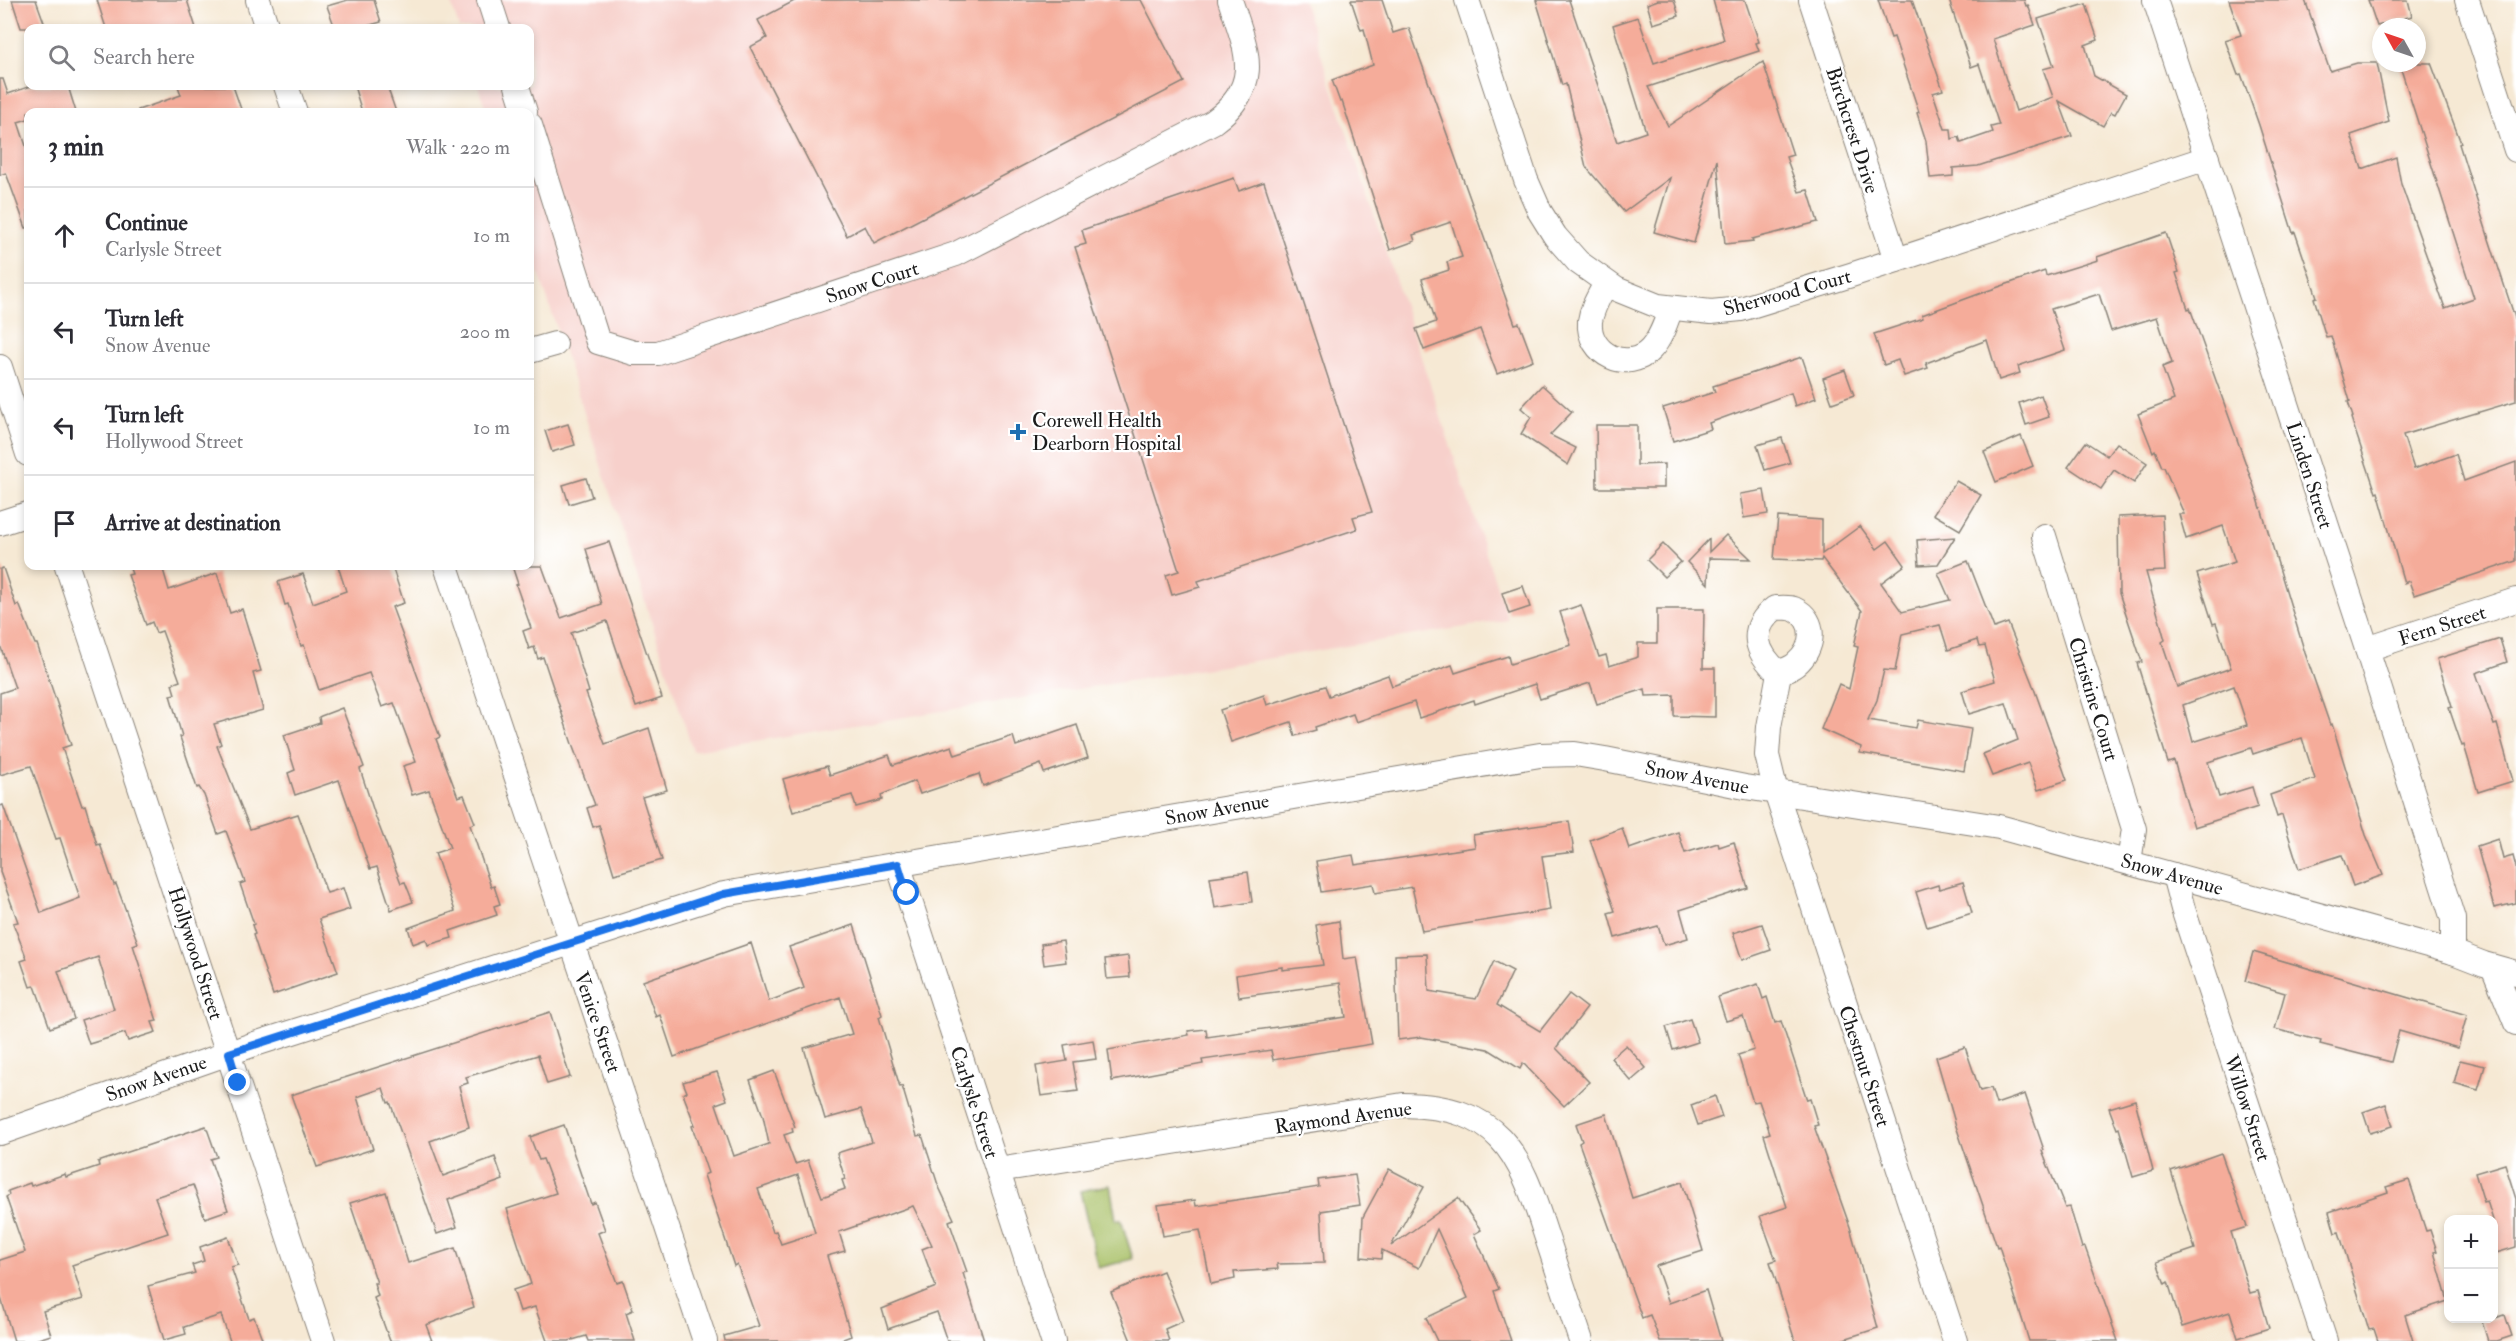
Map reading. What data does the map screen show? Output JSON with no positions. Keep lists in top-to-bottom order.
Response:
{
  "streets": {
    "street": [
      "Birchcrest Drive",
      "Snow Court",
      "Sherwood Court",
      "Linden Street",
      "Fern Street",
      "Christine Court",
      "Snow Avenue",
      "Hollywood Street",
      "Venice Street",
      "Chestnut Street",
      "Carlysle Street",
      "Willow Street",
      "Raymond Avenue"
    ]
  },
  "crossings": [
    ["Birchcrest Drive", "Sherwood Court"],
    ["Sherwood Court", "Linden Street"],
    ["Linden Street", "Fern Street"],
    ["Linden Street", "Snow Avenue"],
    ["Christine Court", "Snow Avenue"],
    ["Snow Avenue", "Hollywood Street"],
    ["Snow Avenue", "Venice Street"],
    ["Snow Avenue", "Chestnut Street"],
    ["Snow Avenue", "Carlysle Street"],
    ["Snow Avenue", "Willow Street"],
    ["Carlysle Street", "Raymond Avenue"]
  ],
  "places": {
    "health": ["Corewell Health Dearborn Hospital"]
  },
  "north": "top left",
  "page": {
    "search": "Search here",
    "heading": ["3 min", "Walk · 220 m"],
    "list": [
      ["Continue", "Carlysle Street", "10 m"],
      ["Turn left", "Snow Avenue", "200 m"],
      ["Turn left", "Hollywood Street", "10 m"],
      "Arrive at destination"
    ],
    "map_buttons": ["+", "−"]
  }
}
